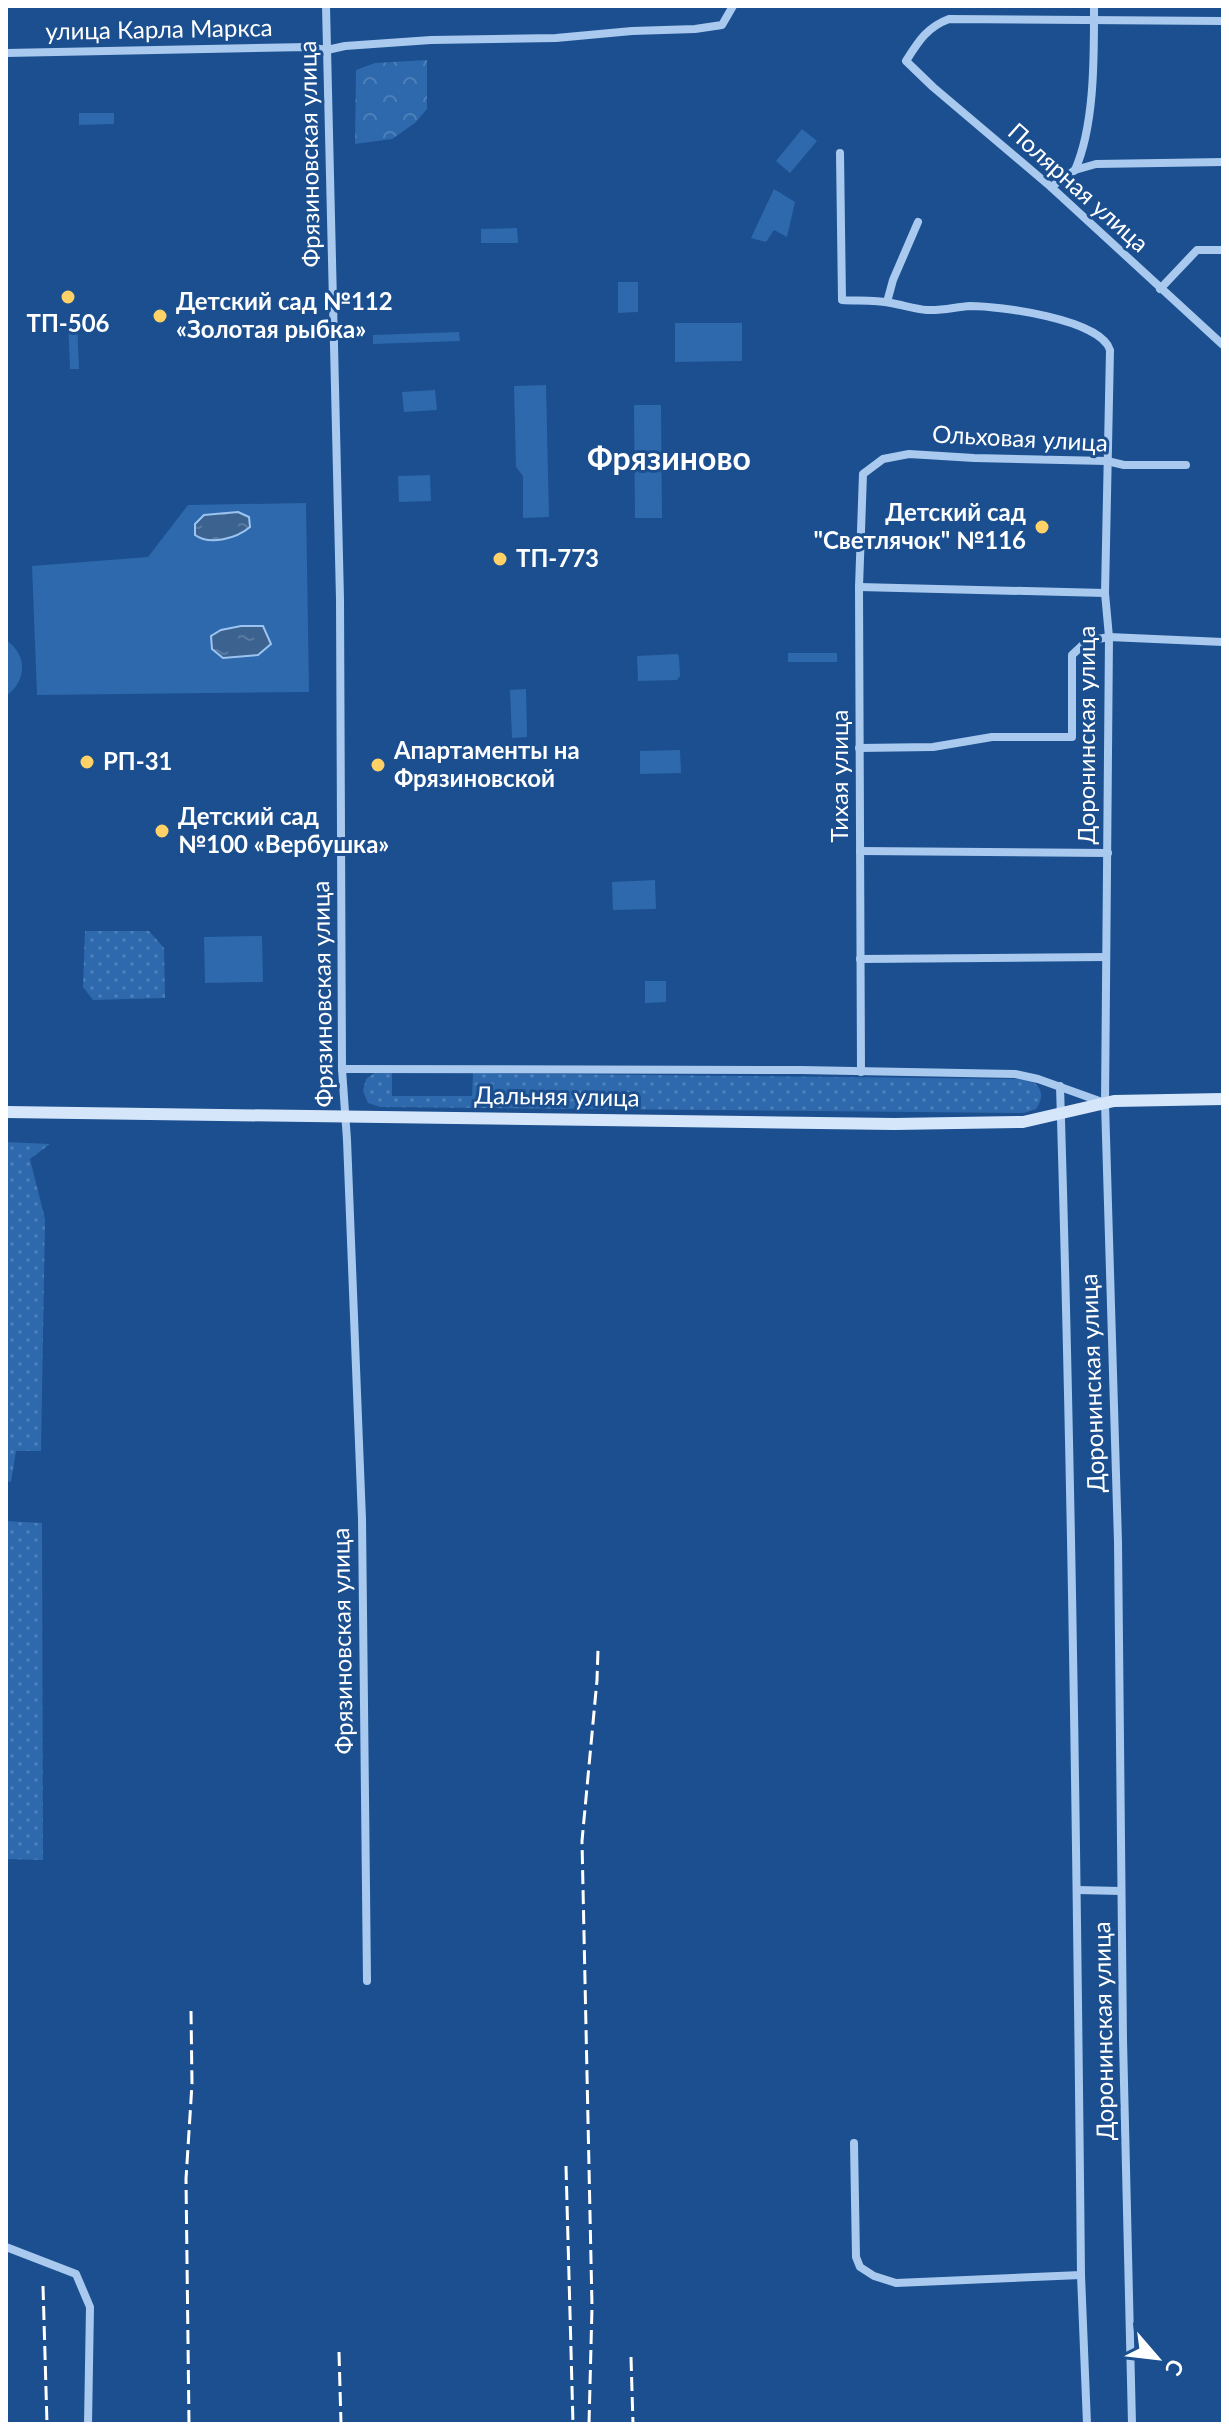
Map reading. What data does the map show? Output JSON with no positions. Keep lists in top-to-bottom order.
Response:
{
  "streets": {
    "street": [
      "улица Карла Маркса",
      "Фрязиновская улица",
      "Полярная улица",
      "Ольховая улица",
      "Доронинская улица",
      "Тихая улица",
      "Дальняя улица"
    ]
  },
  "crossings": [
    ["улица Карла Маркса", "Фрязиновская улица"],
    ["Фрязиновская улица", "Дальняя улица"],
    ["Ольховая улица", "Доронинская улица"],
    ["Ольховая улица", "Тихая улица"],
    ["Доронинская улица", "Дальняя улица"],
    ["Тихая улица", "Дальняя улица"]
  ],
  "districts": ["Фрязиново"],
  "places": [
    "ТП-506",
    "Детский сад №112 «Золотая рыбка»",
    "Детский сад \"Светлячок\" №116",
    "ТП-773",
    "РП-31",
    "Апартаменты на Фрязиновской",
    "Детский сад №100 «Вербушка»"
  ],
  "north": "bottom right"
}
